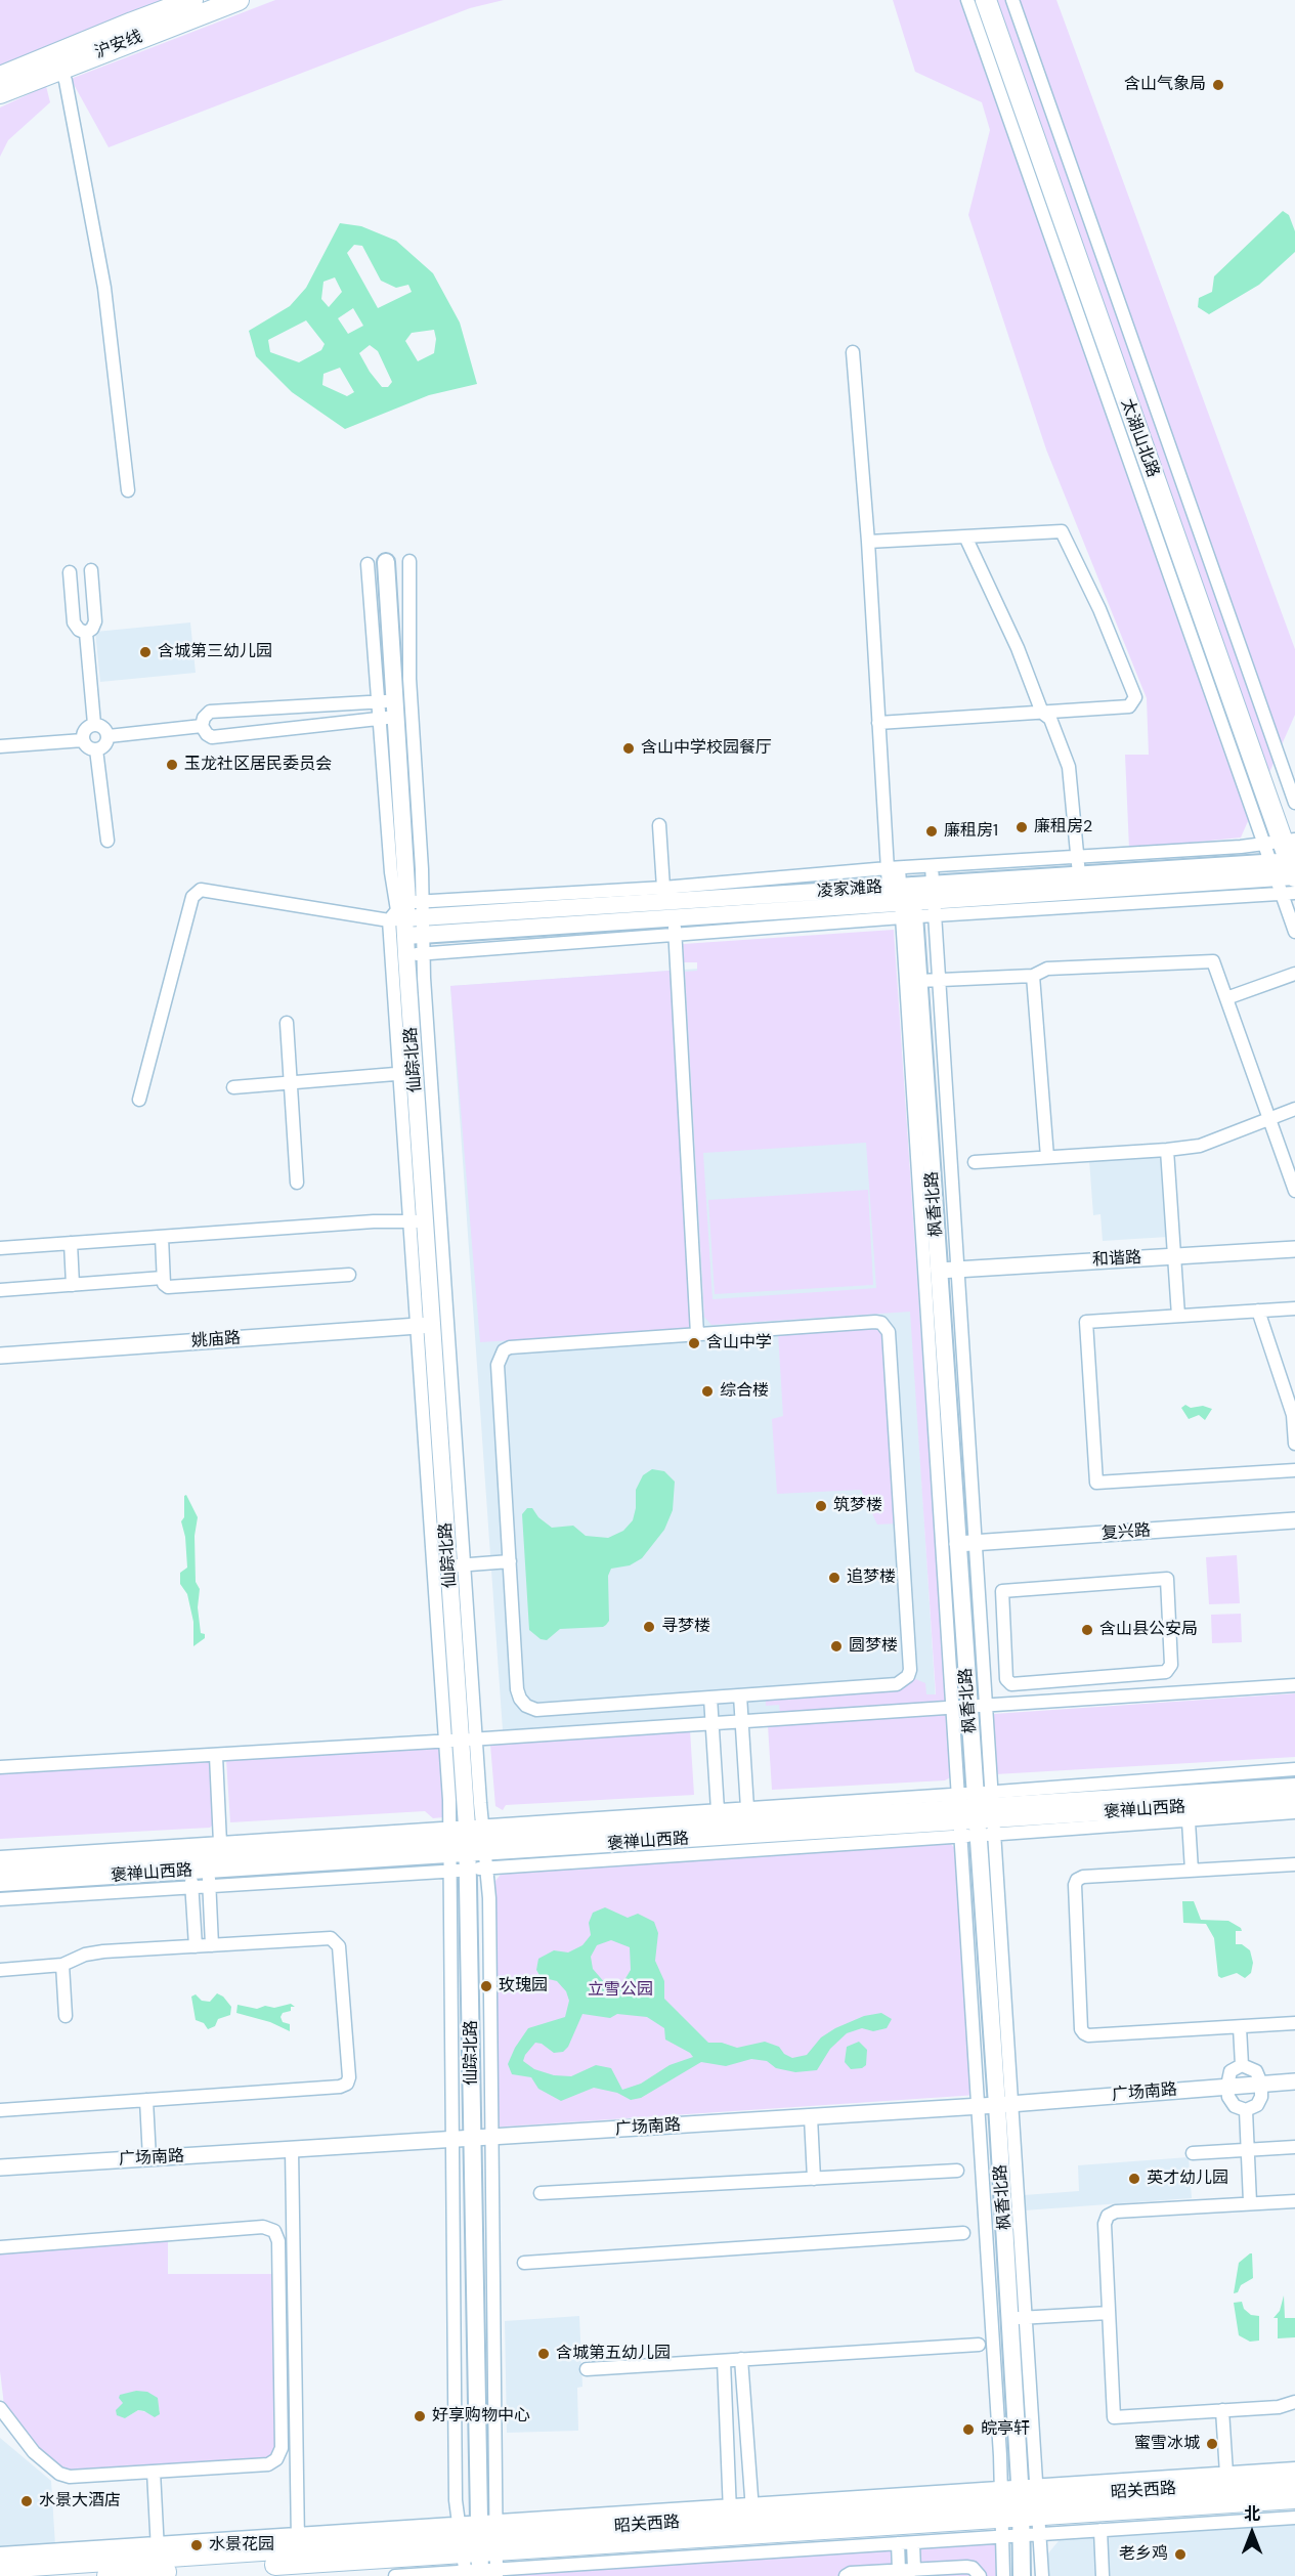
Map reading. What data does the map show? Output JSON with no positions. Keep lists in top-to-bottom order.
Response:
{
  "streets": {
    "main road": [
      "沪安线",
      "太湖山北路",
      "凌家滩路",
      "仙踪北路",
      "枫香北路",
      "褒禅山西路",
      "昭关西路"
    ],
    "street": [
      "和谐路",
      "姚庙路",
      "复兴路",
      "广场南路"
    ]
  },
  "crossings": [
    ["太湖山北路", "凌家滩路"],
    ["凌家滩路", "仙踪北路"],
    ["凌家滩路", "枫香北路"],
    ["仙踪北路", "姚庙路"],
    ["仙踪北路", "褒禅山西路"],
    ["仙踪北路", "广场南路"],
    ["仙踪北路", "昭关西路"],
    ["枫香北路", "和谐路"],
    ["枫香北路", "复兴路"],
    ["枫香北路", "褒禅山西路"],
    ["枫香北路", "广场南路"],
    ["枫香北路", "昭关西路"]
  ],
  "parks": ["立雪公园"],
  "places": [
    "含山气象局",
    "含城第三幼儿园",
    "含山中学校园餐厅",
    "玉龙社区居民委员会",
    "廉租房2",
    "廉租房1",
    "含山中学",
    "综合楼",
    "筑梦楼",
    "追梦楼",
    "寻梦楼",
    "含山县公安局",
    "圆梦楼",
    "玫瑰园",
    "英才幼儿园",
    "含城第五幼儿园",
    "好享购物中心",
    "皖亭轩",
    "蜜雪冰城",
    "水景大酒店",
    "水景花园",
    "老乡鸡"
  ],
  "north": "top"
}
